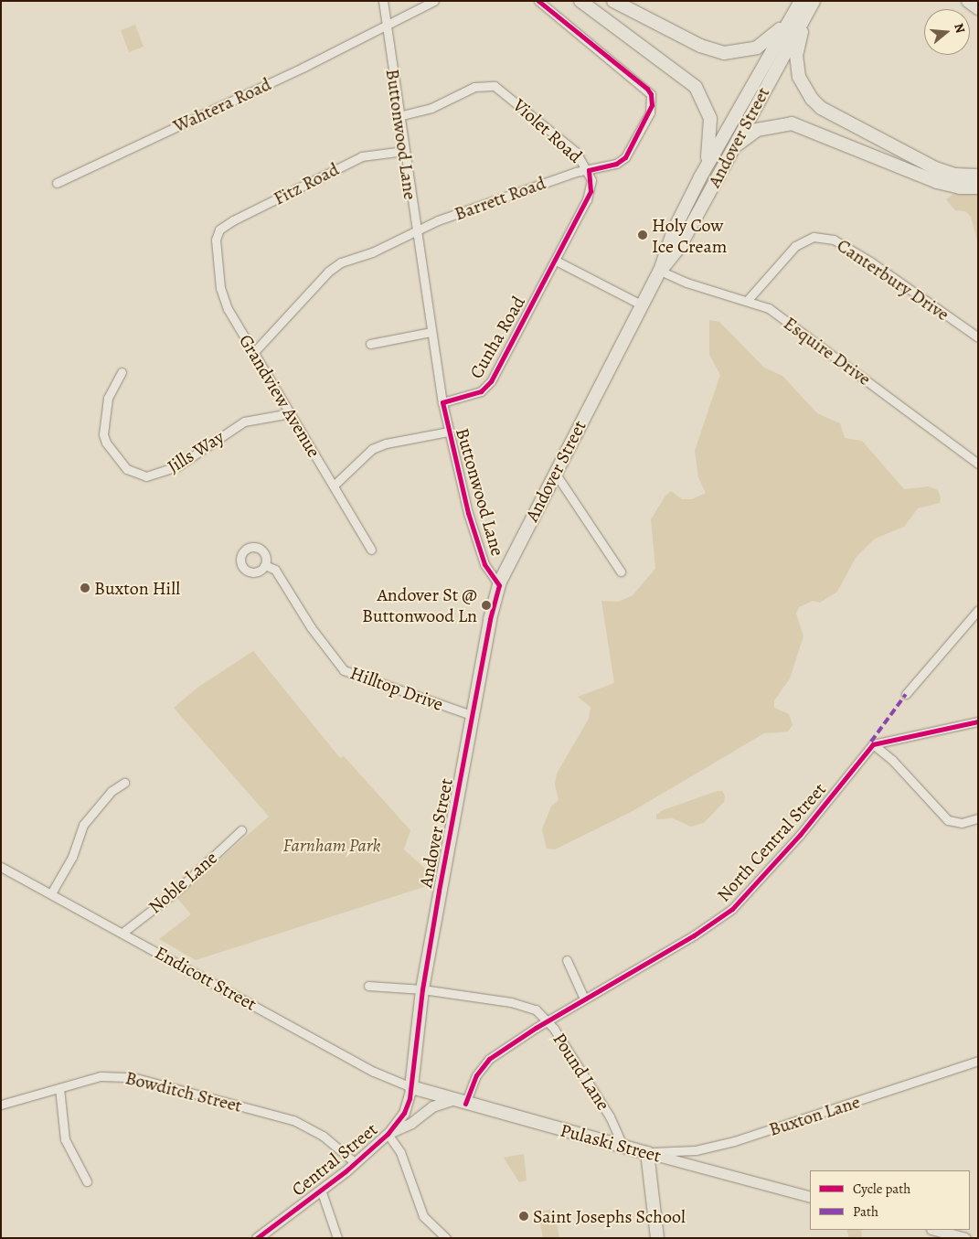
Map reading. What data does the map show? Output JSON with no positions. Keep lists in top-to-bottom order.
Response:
{
  "streets": {
    "highway": ["Andover Street", "Pulaski Street"],
    "main road": ["Central Street"],
    "street": [
      "Wahtera Road",
      "Violet Road",
      "Buttonwood Lane",
      "Fitz Road",
      "Barrett Road",
      "Canterbury Drive",
      "Cunha Road",
      "Esquire Drive",
      "Grandview Avenue",
      "Jills Way",
      "Hilltop Drive",
      "North Central Street",
      "Noble Lane",
      "Endicott Street",
      "Pound Lane",
      "Bowditch Street",
      "Buxton Lane"
    ]
  },
  "crossings": [
    ["Wahtera Road", "Buttonwood Lane"],
    ["Violet Road", "Buttonwood Lane"],
    ["Violet Road", "Barrett Road"],
    ["Violet Road", "Cunha Road"],
    ["Buttonwood Lane", "Andover Street"],
    ["Buttonwood Lane", "Fitz Road"],
    ["Buttonwood Lane", "Barrett Road"],
    ["Buttonwood Lane", "Cunha Road"],
    ["Andover Street", "Esquire Drive"],
    ["Andover Street", "Hilltop Drive"],
    ["Andover Street", "Endicott Street"],
    ["Andover Street", "Pound Lane"],
    ["Andover Street", "Pulaski Street"],
    ["Andover Street", "Central Street"],
    ["Fitz Road", "Grandview Avenue"],
    ["Barrett Road", "Grandview Avenue"],
    ["Canterbury Drive", "Esquire Drive"],
    ["Grandview Avenue", "Jills Way"],
    ["North Central Street", "Pound Lane"],
    ["North Central Street", "Pulaski Street"],
    ["Noble Lane", "Endicott Street"],
    ["Endicott Street", "Pulaski Street"],
    ["Endicott Street", "Central Street"],
    ["Pound Lane", "Pulaski Street"],
    ["Bowditch Street", "Central Street"],
    ["Buxton Lane", "Pulaski Street"],
    ["Pulaski Street", "Central Street"]
  ],
  "parks": ["Farnham Park"],
  "places": [
    "Holy Cow Ice Cream",
    "Buxton Hill",
    "Andover St @ Buttonwood Ln",
    "Saint Josephs School"
  ],
  "legend": ["Cycle path", "Path"],
  "north": "right"
}
